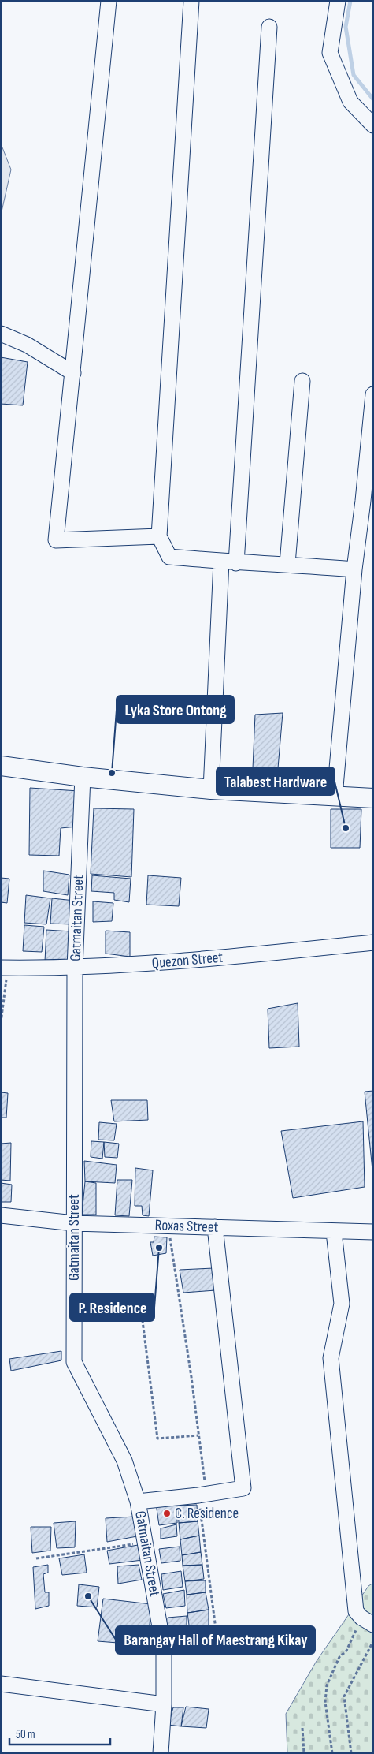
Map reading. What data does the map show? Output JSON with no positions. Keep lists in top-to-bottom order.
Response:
{
  "streets": {
    "street": ["Gatmaitan Street", "Quezon Street", "Roxas Street"]
  },
  "crossings": [
    ["Gatmaitan Street", "Quezon Street"],
    ["Gatmaitan Street", "Roxas Street"]
  ],
  "places": [
    "Lyka Store Ontong",
    "Talabest Hardware",
    "P. Residence",
    "C. Residence",
    "Barangay Hall of Maestrang Kikay"
  ],
  "scale_bar": "50 m"
}
